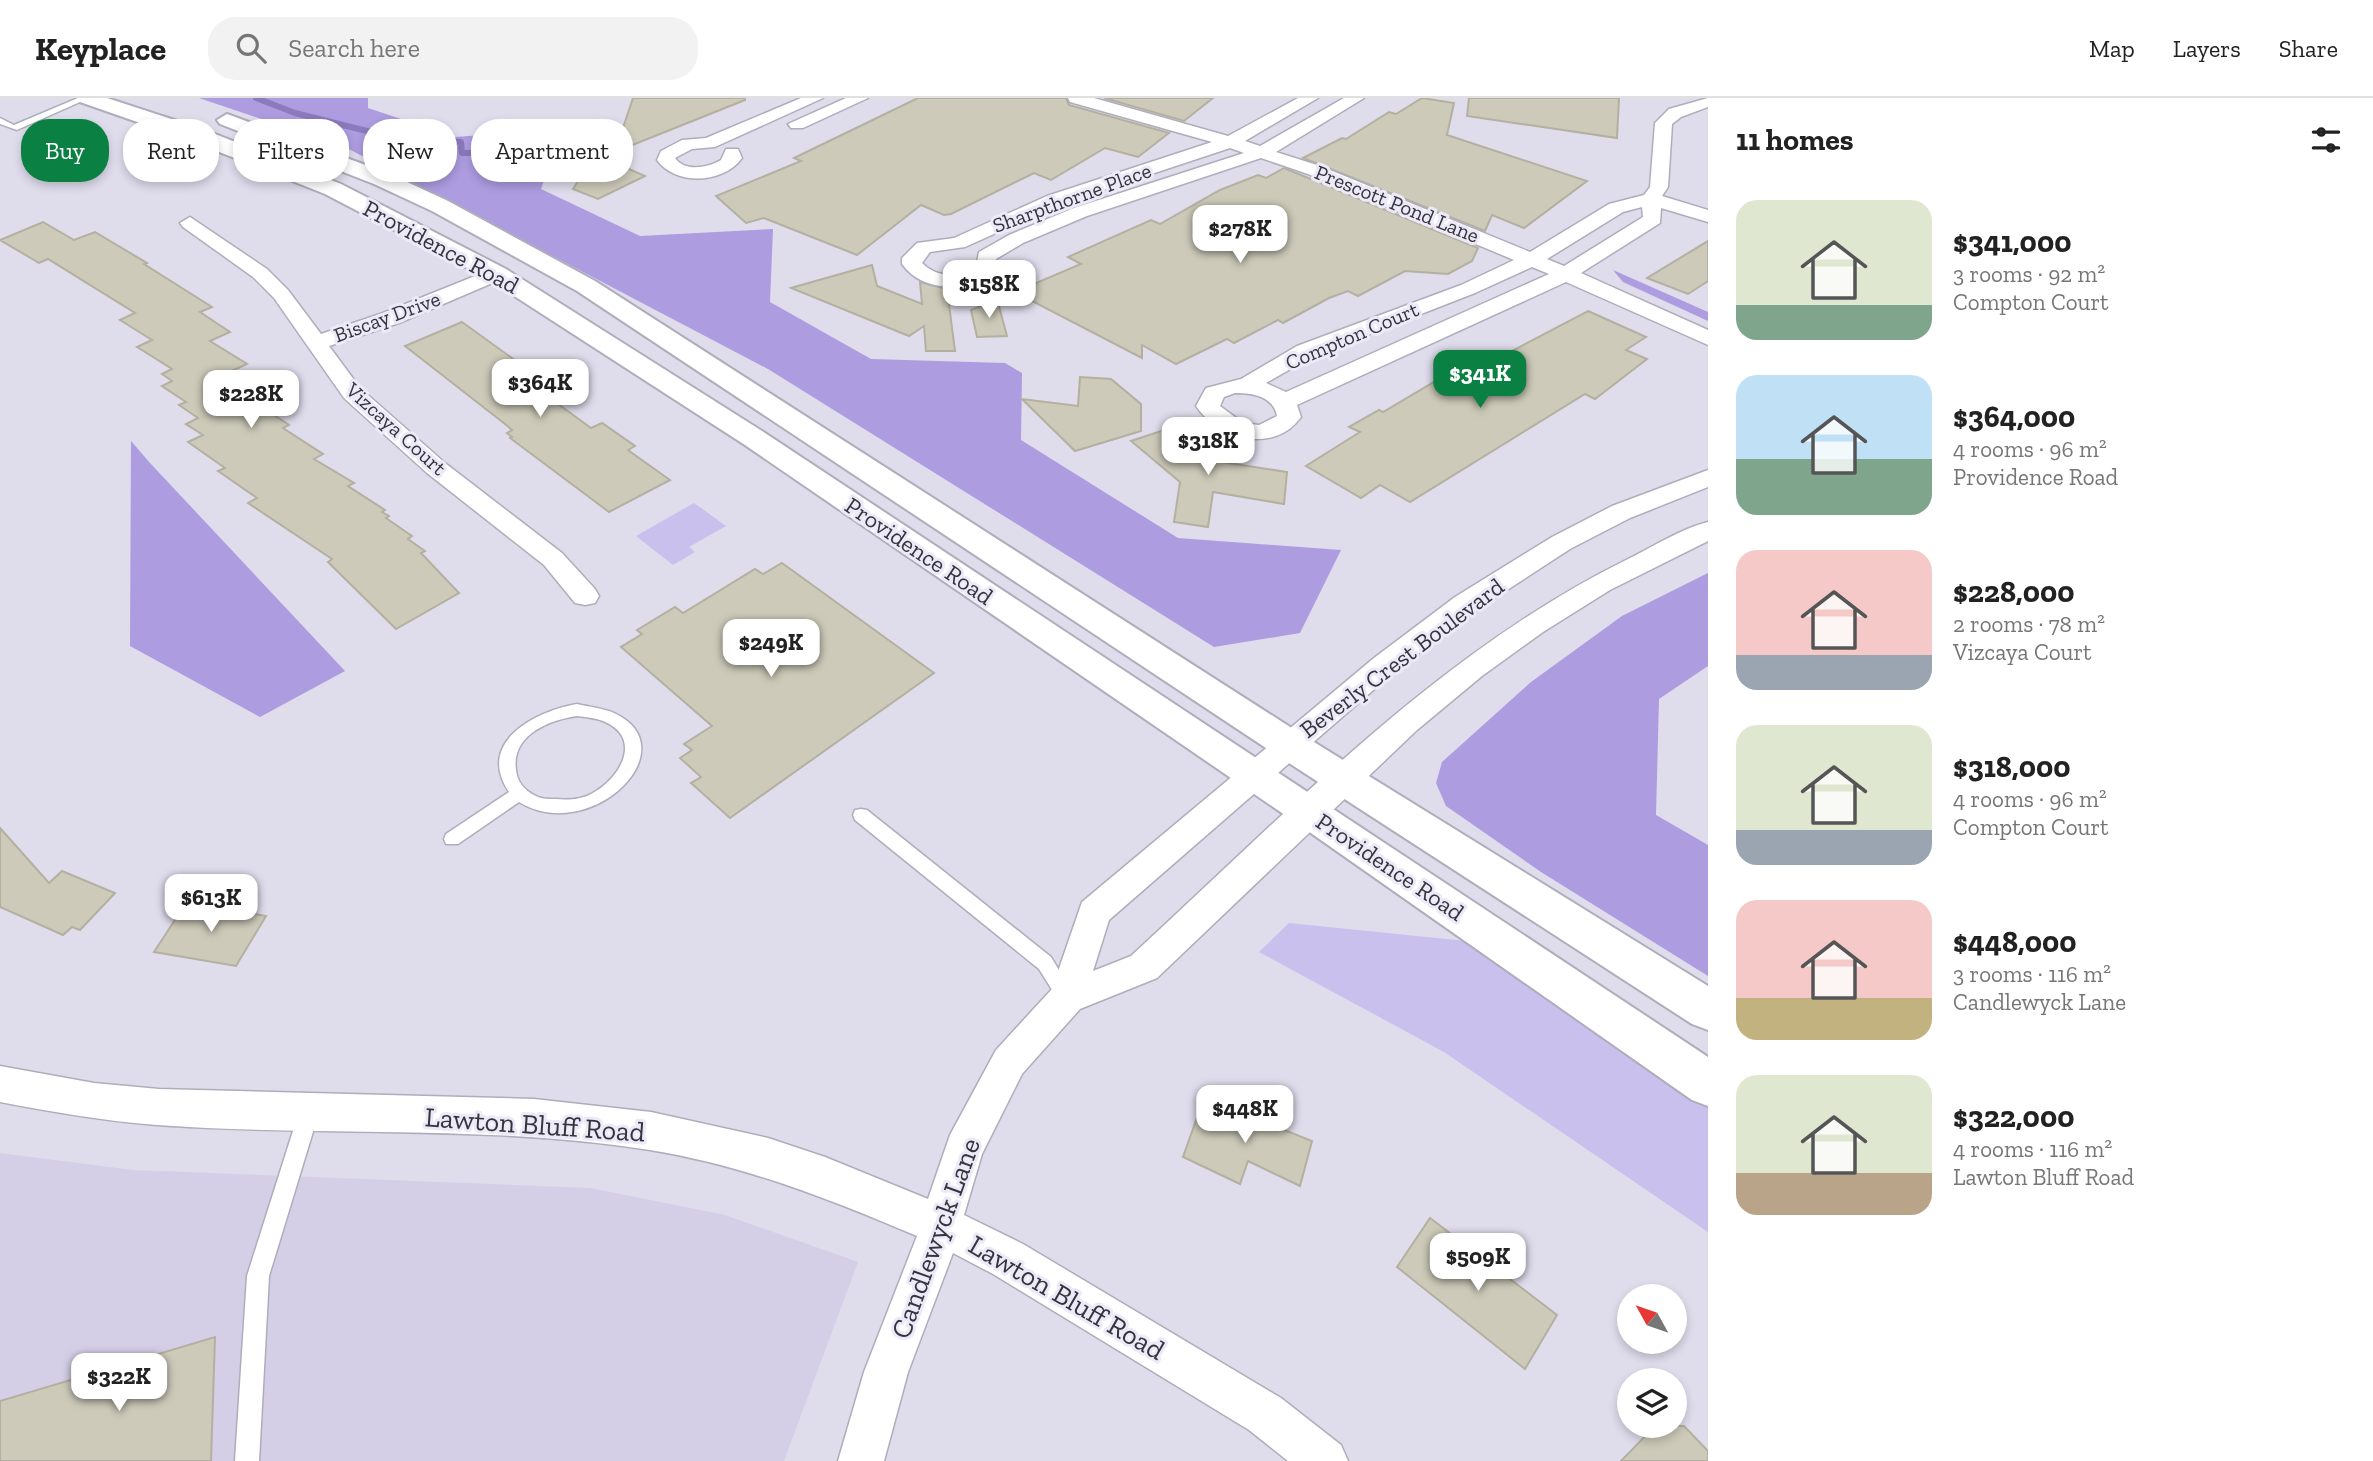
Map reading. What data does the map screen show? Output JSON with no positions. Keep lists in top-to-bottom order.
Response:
{
  "streets": {
    "main road": ["Providence Road"],
    "street": [
      "Sharpthorne Place",
      "Prescott Pond Lane",
      "Biscay Drive",
      "Compton Court",
      "Vizcaya Court",
      "Beverly Crest Boulevard",
      "Lawton Bluff Road",
      "Candlewyck Lane"
    ]
  },
  "crossings": [
    ["Sharpthorne Place", "Prescott Pond Lane"],
    ["Prescott Pond Lane", "Compton Court"],
    ["Providence Road", "Biscay Drive"],
    ["Providence Road", "Beverly Crest Boulevard"],
    ["Providence Road", "Candlewyck Lane"],
    ["Biscay Drive", "Vizcaya Court"],
    ["Beverly Crest Boulevard", "Candlewyck Lane"],
    ["Lawton Bluff Road", "Candlewyck Lane"]
  ],
  "north": "top left",
  "page": {
    "header": "Keyplace",
    "search": "Search here",
    "nav": ["Map", "Layers", "Share"],
    "heading": "11 homes",
    "chip": [
      "Buy",
      "Rent",
      "Filters",
      "New",
      "Apartment"
    ],
    "list": [
      {
        "name": "$341,000",
        "note": "3 rooms · 92 m² · Compton Court"
      },
      {
        "name": "$364,000",
        "note": "4 rooms · 96 m² · Providence Road"
      },
      {
        "name": "$228,000",
        "note": "2 rooms · 78 m² · Vizcaya Court"
      },
      {
        "name": "$318,000",
        "note": "4 rooms · 96 m² · Compton Court"
      },
      {
        "name": "$448,000",
        "note": "3 rooms · 116 m² · Candlewyck Lane"
      },
      {
        "name": "$322,000",
        "note": "4 rooms · 116 m² · Lawton Bluff Road"
      }
    ],
    "price": [
      "$278K",
      "$158K",
      "$341K",
      "$364K",
      "$228K",
      "$318K",
      "$249K",
      "$613K",
      "$448K",
      "$509K",
      "$322K"
    ]
  }
}
